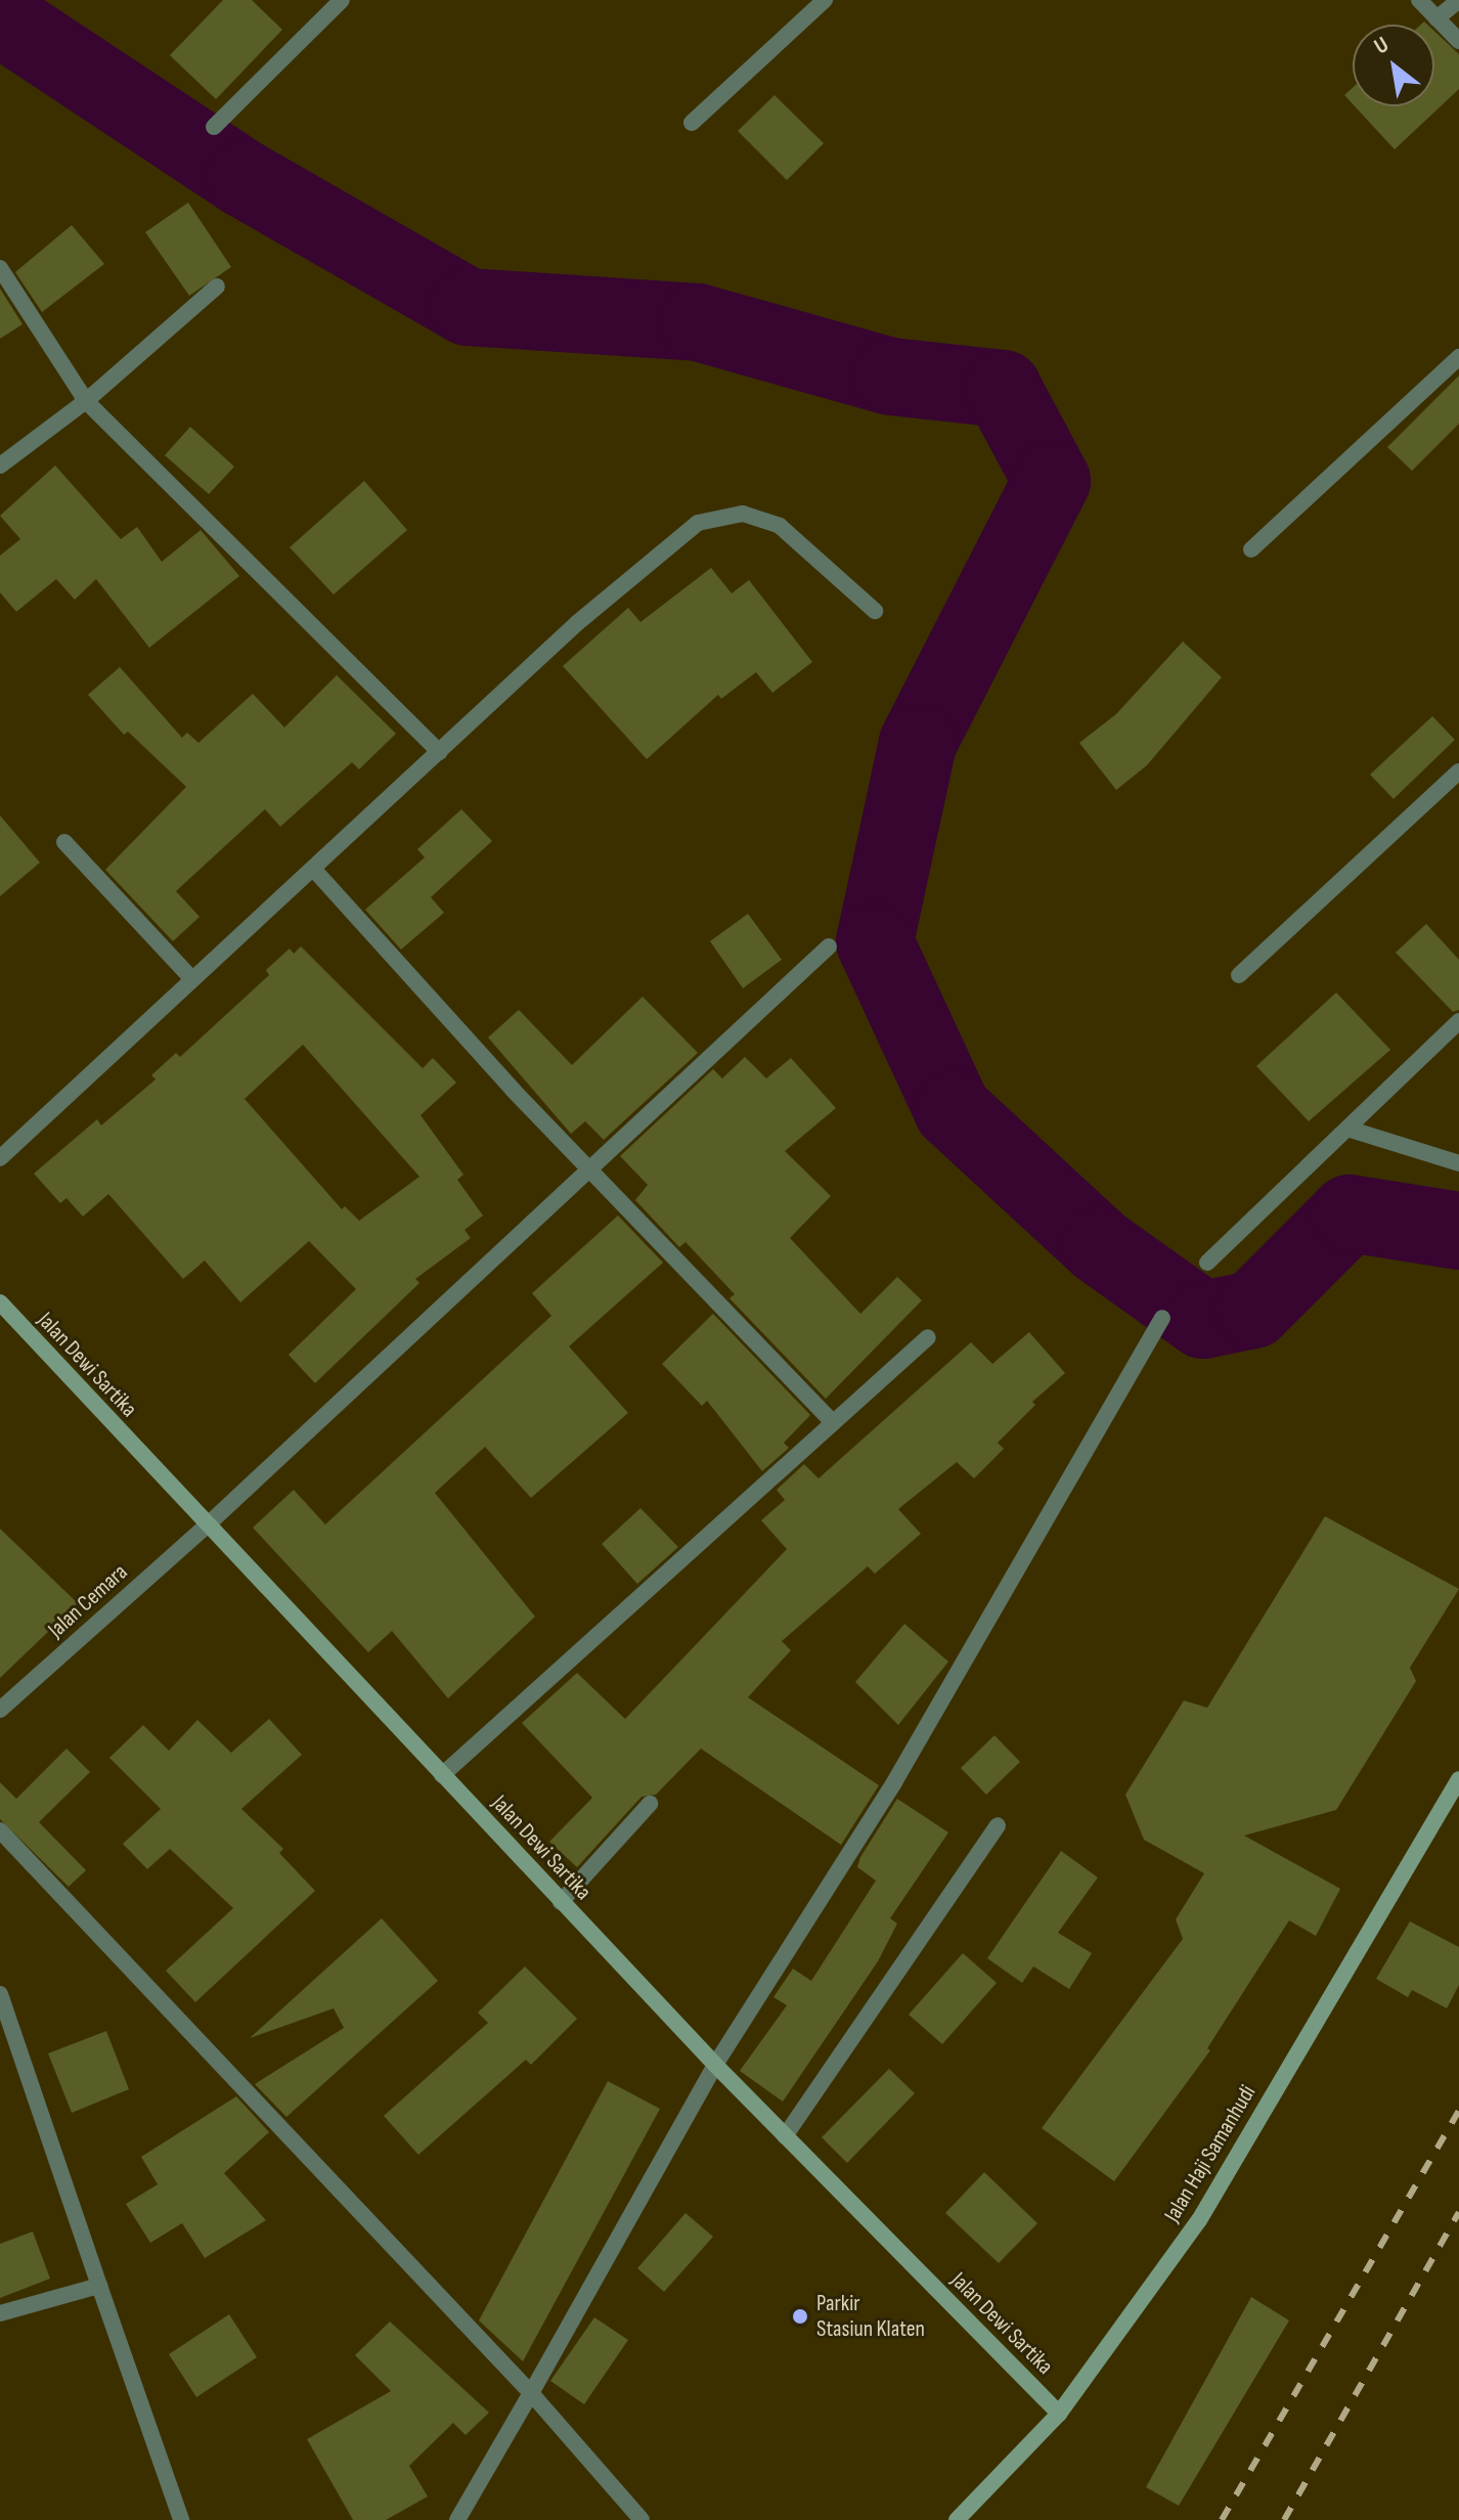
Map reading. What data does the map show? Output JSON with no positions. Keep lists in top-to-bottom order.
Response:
{
  "streets": {
    "main road": ["Jalan Dewi Sartika", "Jalan Haji Samanhudi"],
    "street": ["Jalan Cemara"]
  },
  "crossings": [
    ["Jalan Dewi Sartika", "Jalan Cemara"],
    ["Jalan Dewi Sartika", "Jalan Haji Samanhudi"]
  ],
  "places": ["Parkir Stasiun Klaten"],
  "north": "top left"
}
